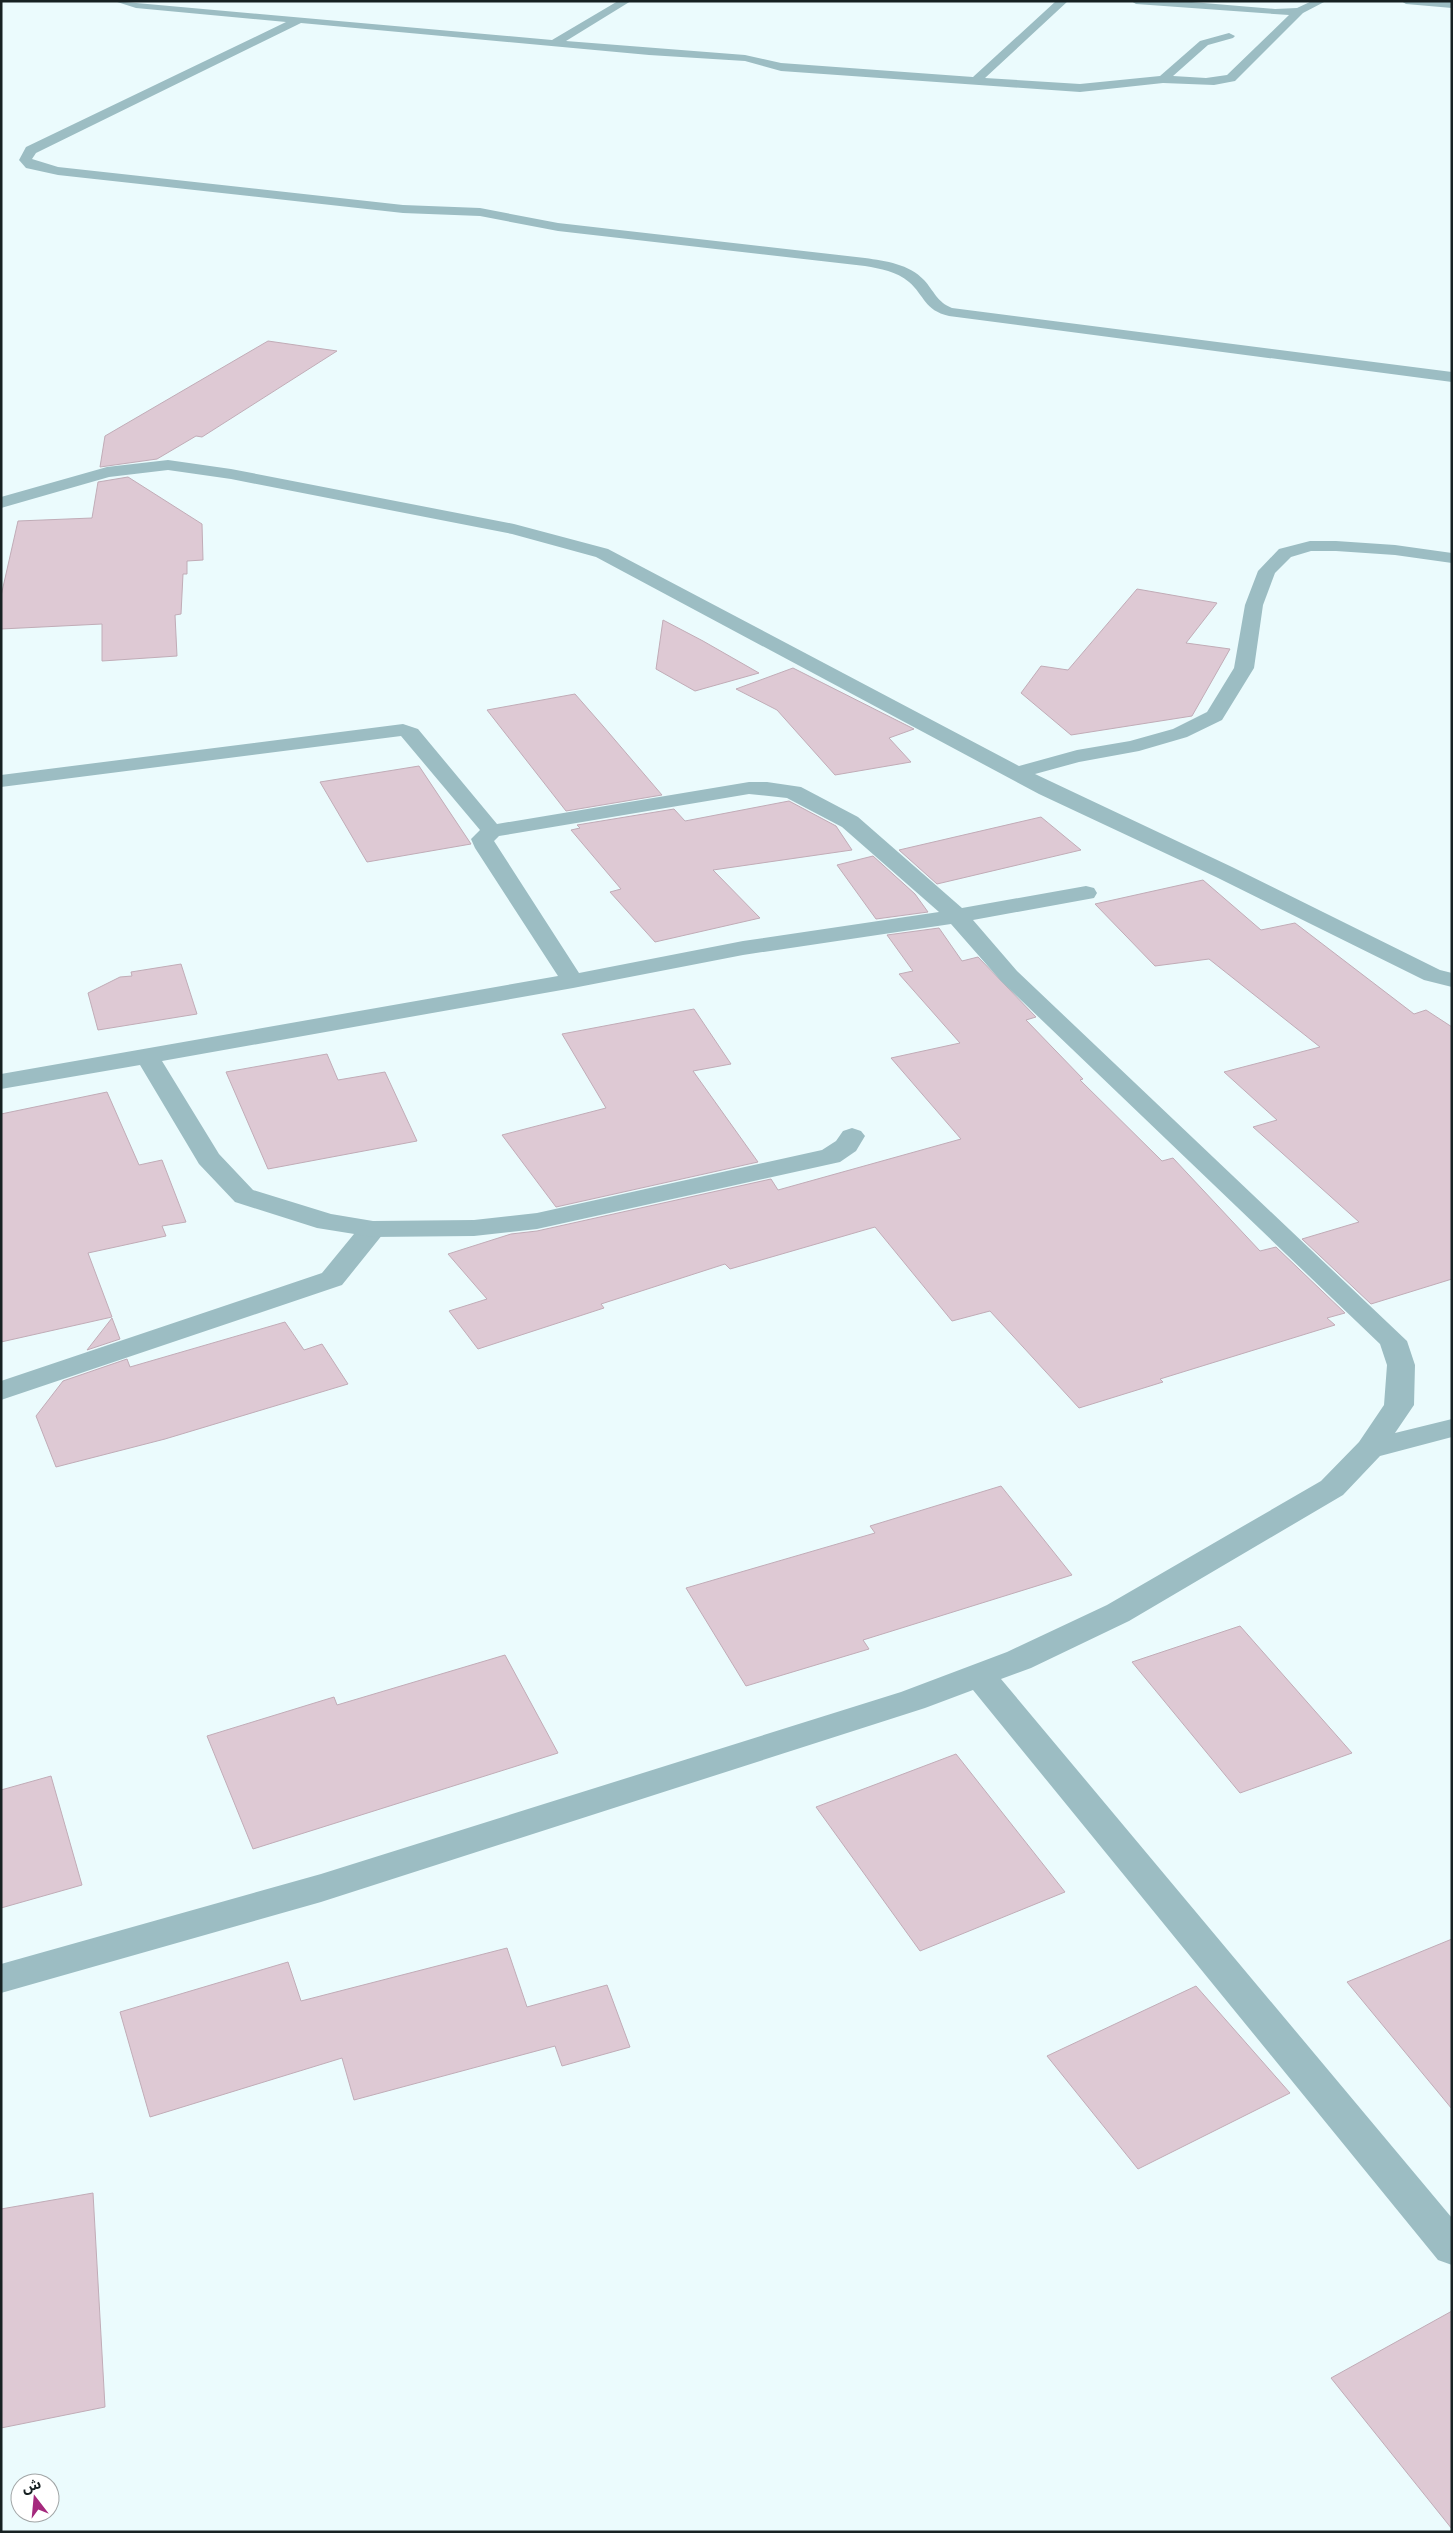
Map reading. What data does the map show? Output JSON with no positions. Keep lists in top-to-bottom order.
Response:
{
  "north": "top"
}
